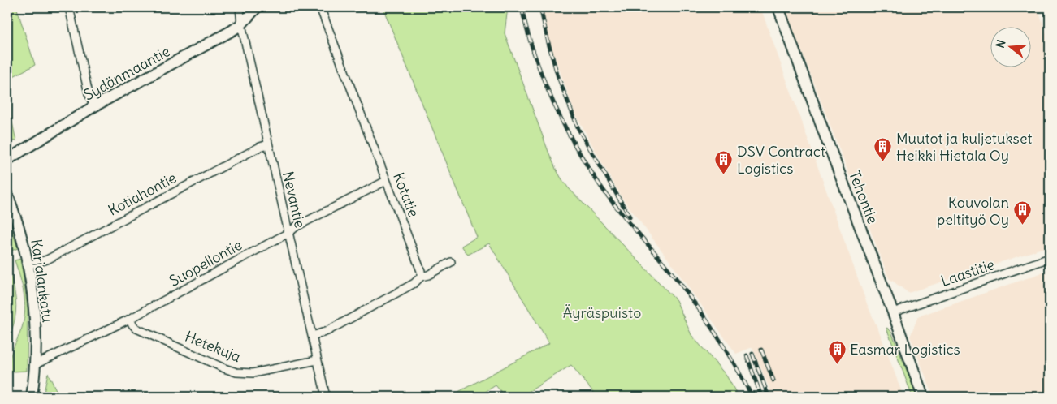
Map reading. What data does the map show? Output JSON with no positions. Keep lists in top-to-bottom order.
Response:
{
  "streets": {
    "street": [
      "Sydänmaantie",
      "Kotiahontie",
      "Kotatie",
      "Tehontie",
      "Nevantie",
      "Suopellontie",
      "Laastitie",
      "Karjalankatu",
      "Hetekuja"
    ]
  },
  "crossings": [
    ["Sydänmaantie", "Nevantie"],
    ["Kotiahontie", "Nevantie"],
    ["Kotiahontie", "Karjalankatu"],
    ["Kotatie", "Suopellontie"],
    ["Tehontie", "Laastitie"],
    ["Nevantie", "Suopellontie"],
    ["Nevantie", "Hetekuja"],
    ["Suopellontie", "Karjalankatu"],
    ["Suopellontie", "Hetekuja"]
  ],
  "parks": ["Äyräspuisto"],
  "places": {
    "building": [
      "Muutot ja kuljetukset Heikki Hietala Oy",
      "DSV Contract Logistics",
      "Kouvolan peltityö Oy",
      "Easmar Logistics"
    ]
  },
  "north": "left"
}
